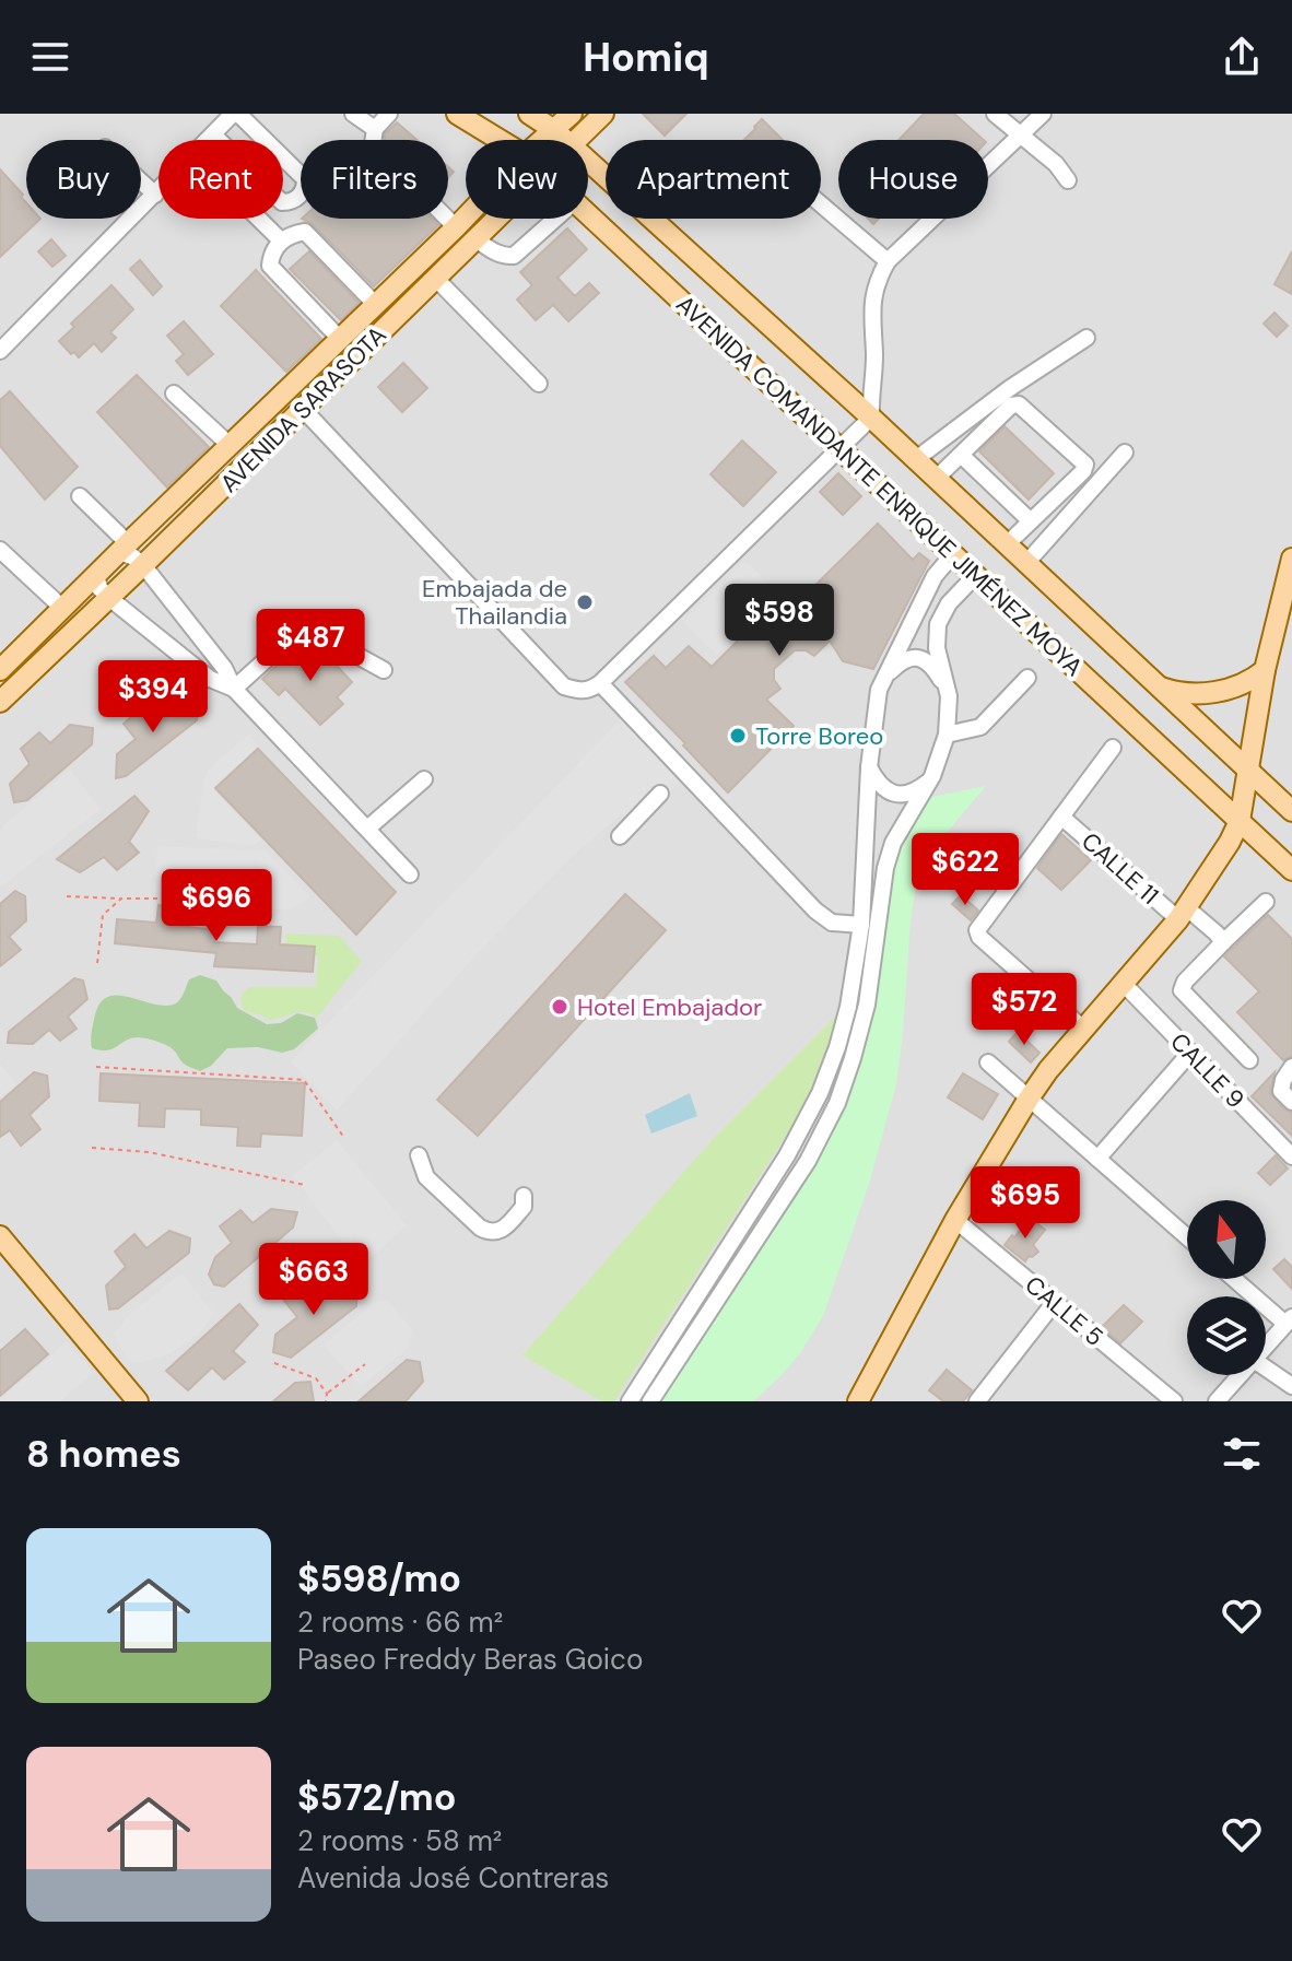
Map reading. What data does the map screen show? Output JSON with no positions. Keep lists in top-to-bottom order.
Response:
{
  "streets": {
    "main road": ["AVENIDA SARASOTA", "AVENIDA COMANDANTE ENRIQUE JIMÉNEZ MOYA"],
    "street": ["CALLE 11", "CALLE 9", "CALLE 5"]
  },
  "crossings": [
    ["AVENIDA SARASOTA", "AVENIDA COMANDANTE ENRIQUE JIMÉNEZ MOYA"]
  ],
  "places": ["Embajada de Thailandia", "Torre Boreo", "Hotel Embajador"],
  "north": "top",
  "page": {
    "header": "Homiq",
    "chip": [
      "Buy",
      "Rent",
      "Filters",
      "New",
      "Apartment",
      "House"
    ],
    "price": [
      "$598",
      "$487",
      "$394",
      "$622",
      "$696",
      "$572",
      "$695",
      "$663"
    ],
    "heading": "8 homes",
    "list": [
      {
        "name": "$598/mo",
        "note": "2 rooms · 66 m² · Paseo Freddy Beras Goico"
      },
      {
        "name": "$572/mo",
        "note": "2 rooms · 58 m² · Avenida José Contreras"
      }
    ]
  }
}
